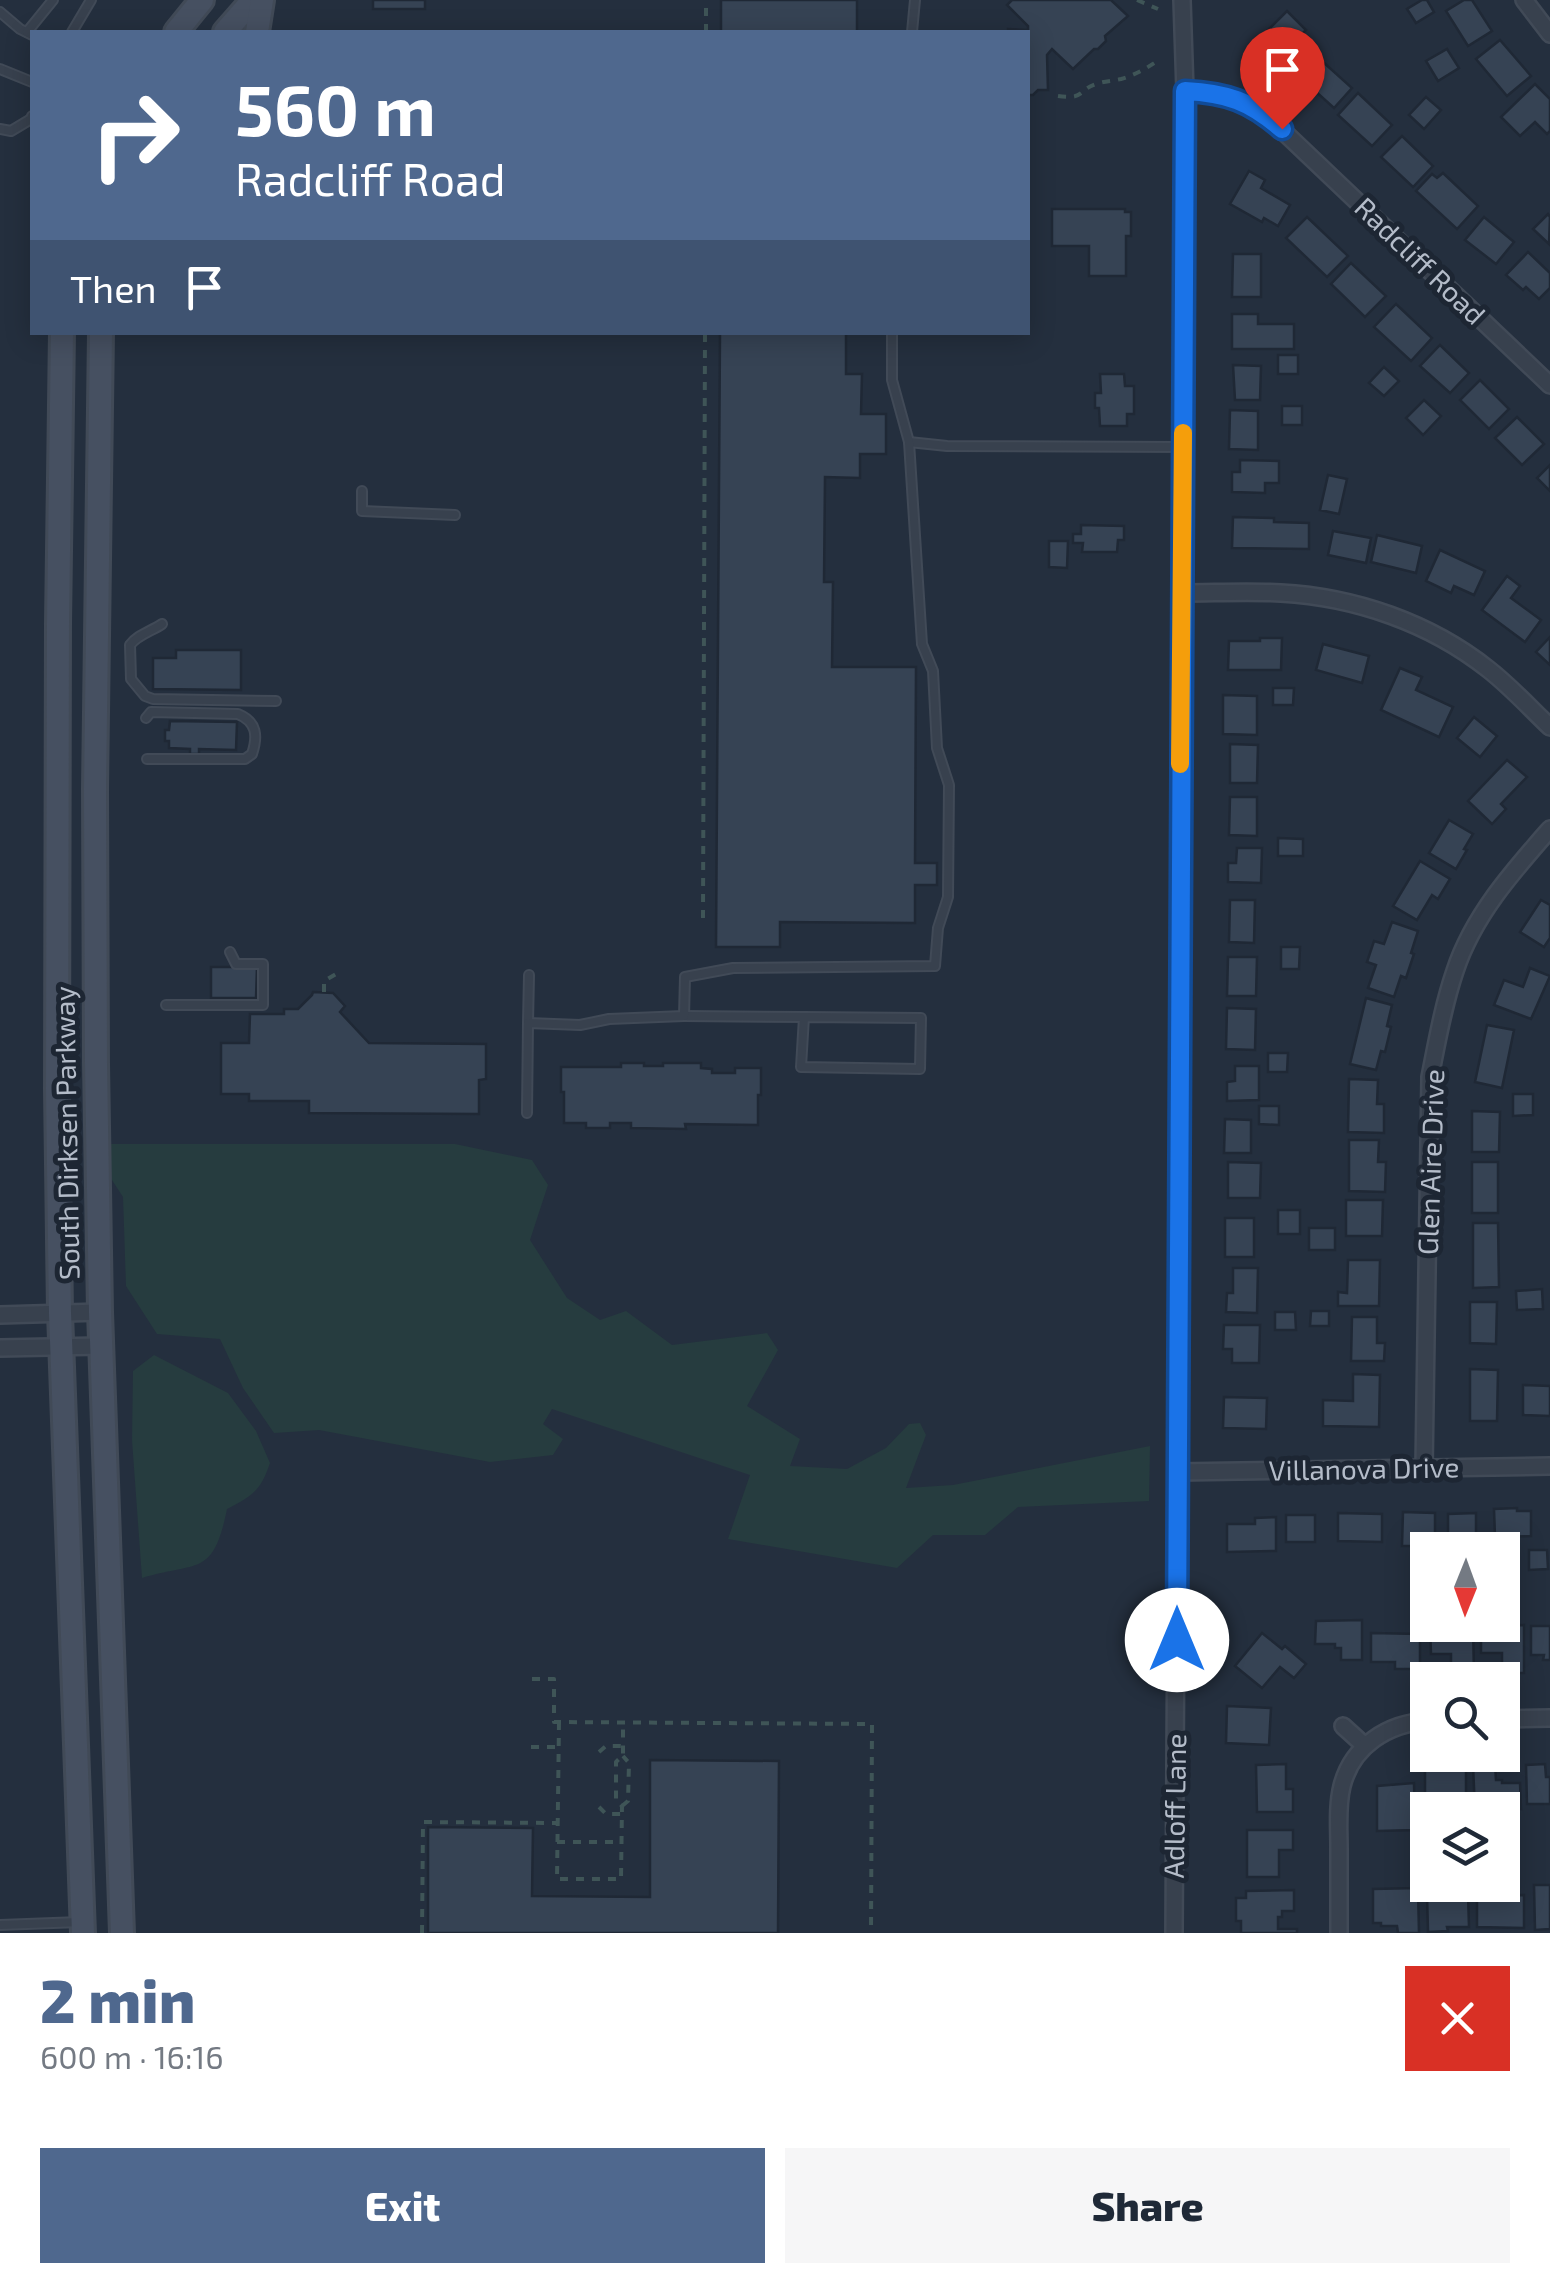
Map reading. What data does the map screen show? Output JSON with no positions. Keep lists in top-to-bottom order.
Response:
{
  "streets": {
    "main road": ["South Dirksen Parkway"],
    "street": [
      "Radcliff Road",
      "Glen Aire Drive",
      "Villanova Drive",
      "Adloff Lane"
    ]
  },
  "crossings": [
    ["Radcliff Road", "Adloff Lane"],
    ["Glen Aire Drive", "Villanova Drive"],
    ["Villanova Drive", "Adloff Lane"]
  ],
  "north": "bottom",
  "page": {
    "turn": ["560 m", "Radcliff Road"],
    "then": "Then",
    "heading": ["2 min", "600 m · 16:16"],
    "buttons": ["Exit", "Share"]
  }
}
